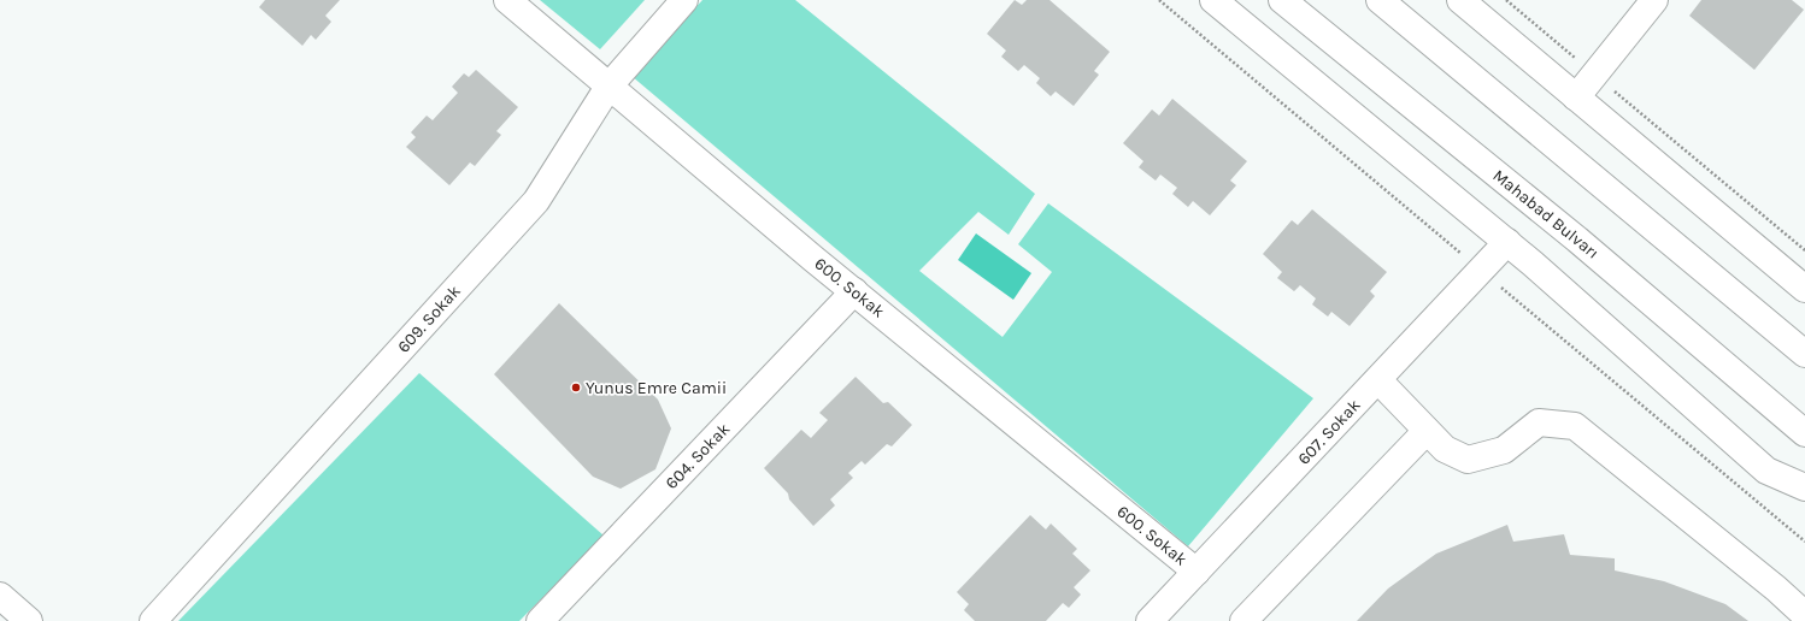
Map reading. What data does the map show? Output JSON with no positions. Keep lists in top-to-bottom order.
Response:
{
  "streets": {
    "street": [
      "Mahabad Bulvarı",
      "600. Sokak",
      "609. Sokak",
      "607. Sokak",
      "604. Sokak"
    ]
  },
  "crossings": [
    ["600. Sokak", "609. Sokak"],
    ["600. Sokak", "607. Sokak"],
    ["600. Sokak", "604. Sokak"]
  ],
  "places": ["Yunus Emre Camii"]
}
